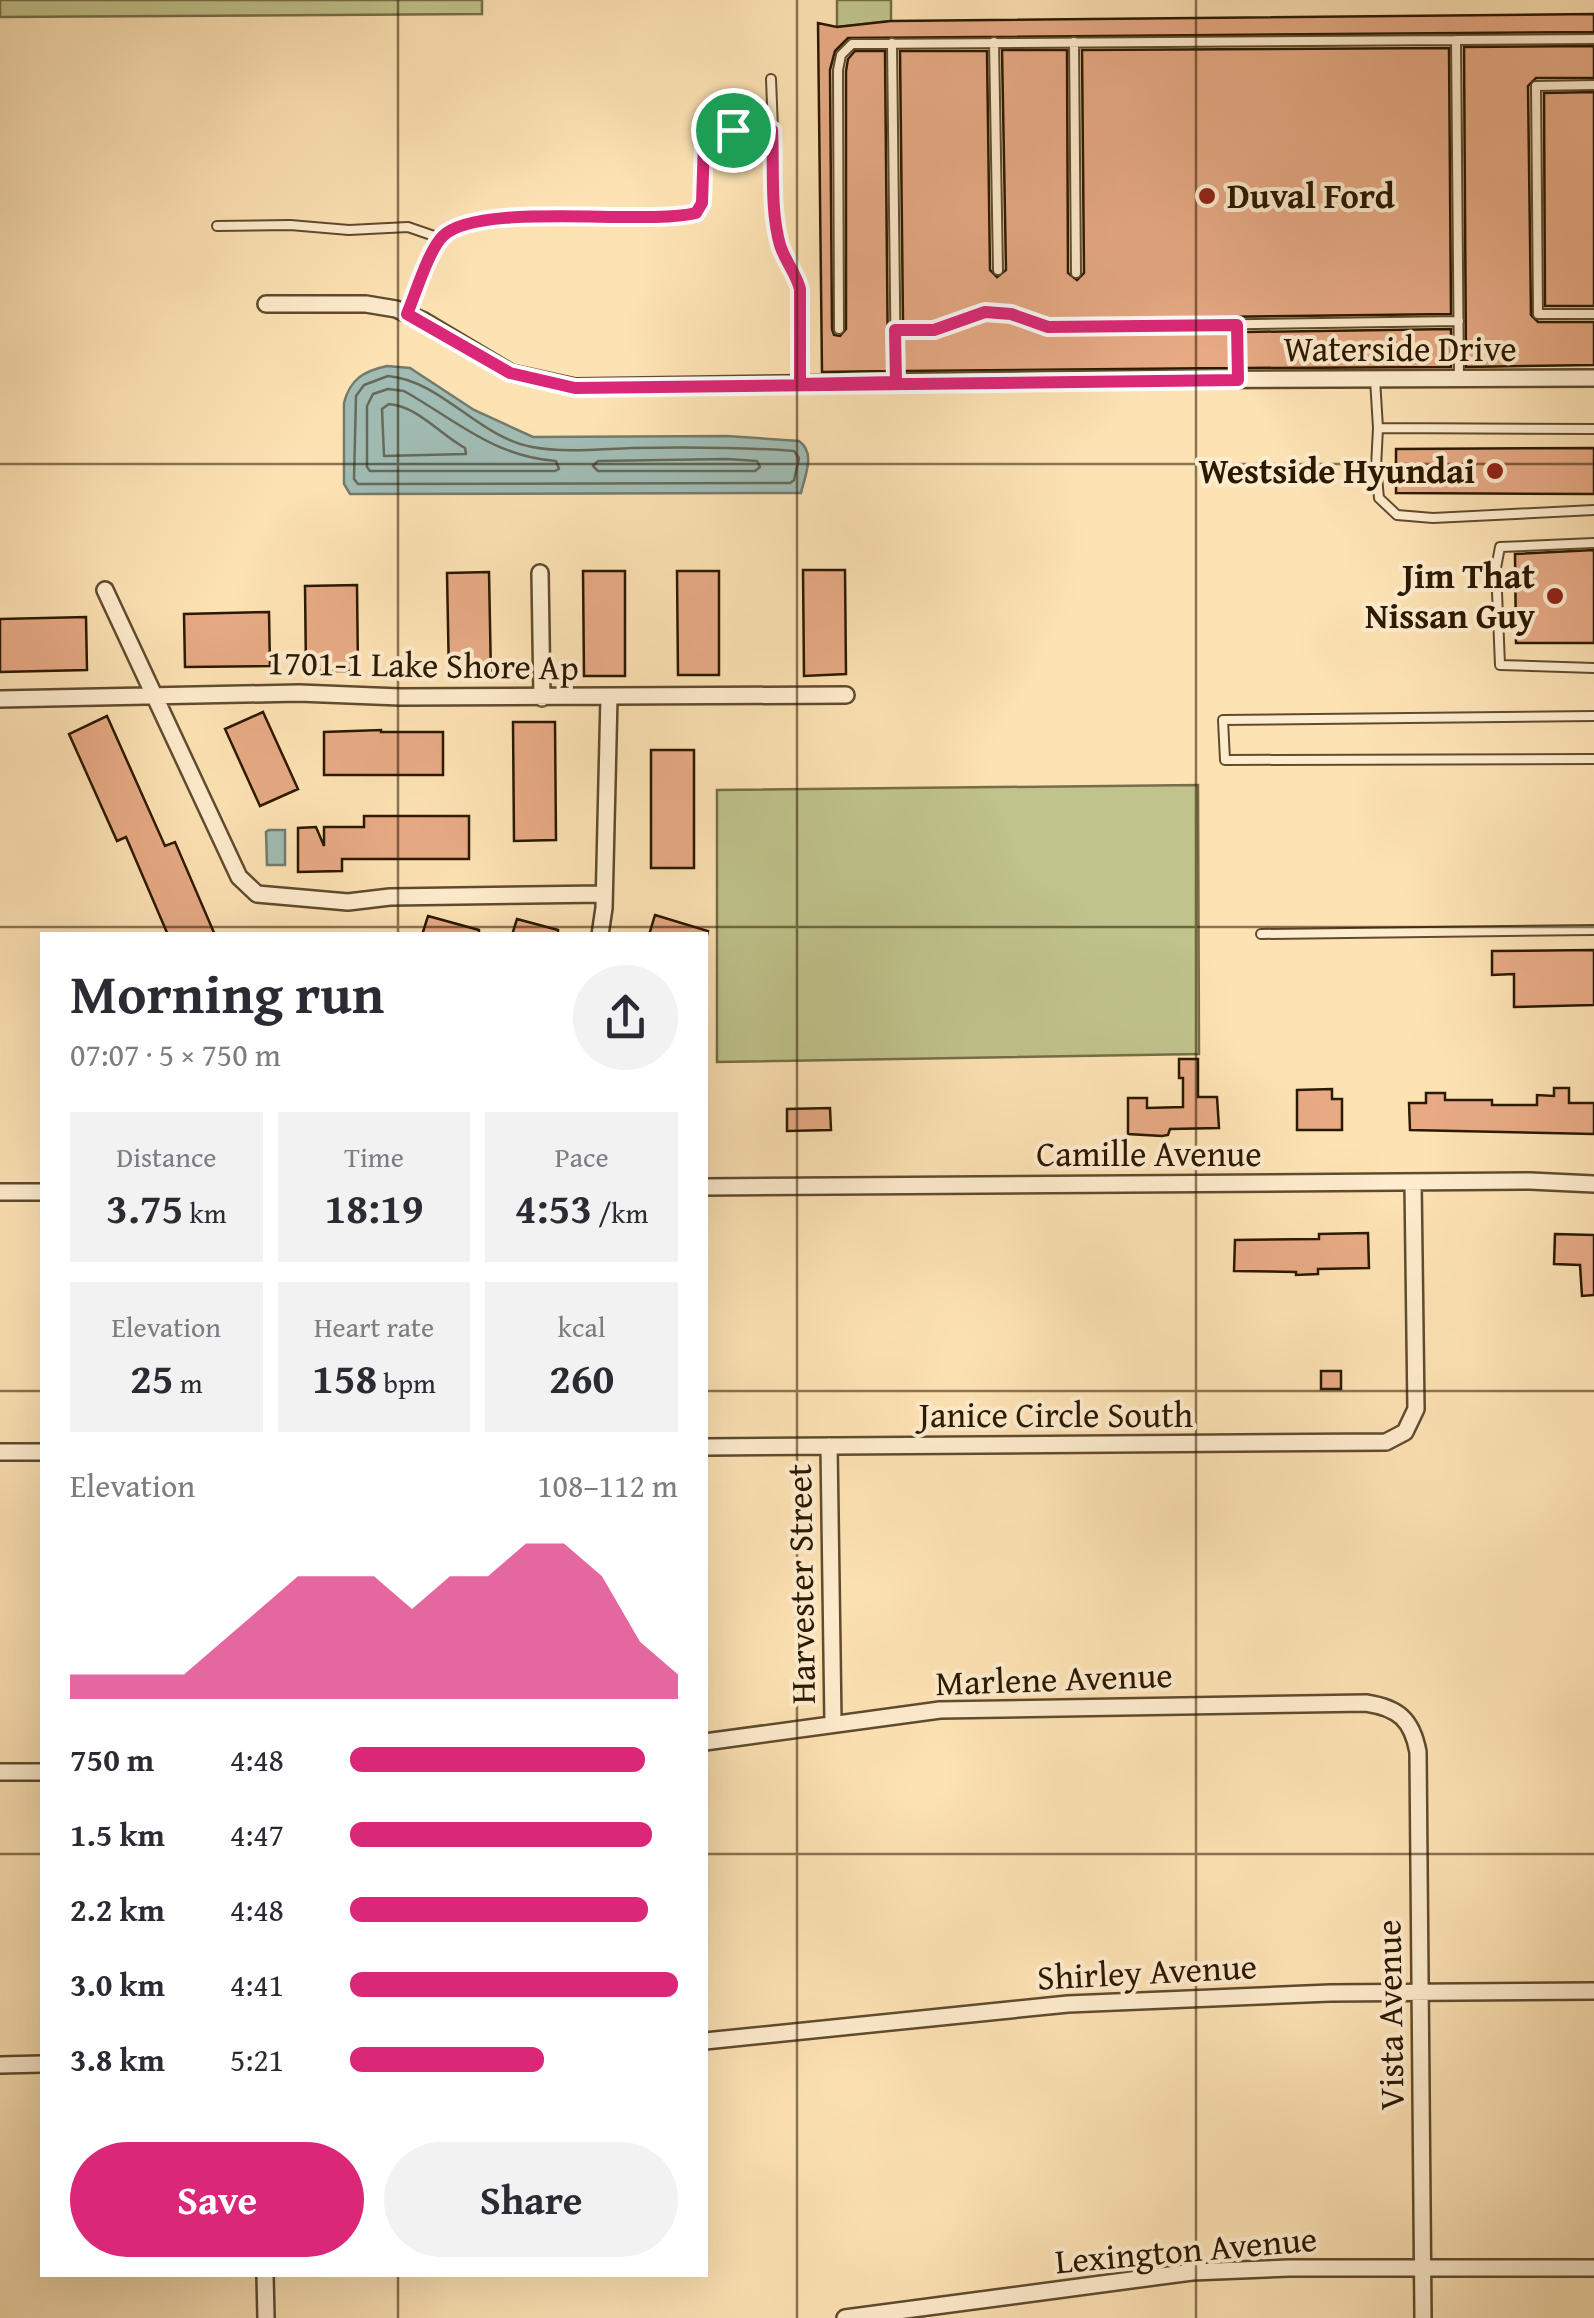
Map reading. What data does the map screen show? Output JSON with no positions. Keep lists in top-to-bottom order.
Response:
{
  "streets": {
    "street": [
      "Waterside Drive",
      "1701-1 Lake Shore Ap",
      "Camille Avenue",
      "Janice Circle South",
      "Harvester Street",
      "Marlene Avenue",
      "Shirley Avenue",
      "Vista Avenue",
      "Lexington Avenue"
    ]
  },
  "crossings": [
    ["Camille Avenue", "Janice Circle South"],
    ["Janice Circle South", "Harvester Street"],
    ["Harvester Street", "Marlene Avenue"],
    ["Marlene Avenue", "Vista Avenue"],
    ["Shirley Avenue", "Vista Avenue"],
    ["Vista Avenue", "Lexington Avenue"]
  ],
  "places": ["Duval Ford", "Westside Hyundai", "Jim That Nissan Guy"],
  "page": {
    "heading": ["Morning run", "07:07 · 5 × 750 m"],
    "stats": [
      ["Distance", "3.75 km"],
      ["Time", "18:19"],
      ["Pace", "4:53 /km"],
      ["Elevation", "25 m"],
      ["Heart rate", "158 bpm"],
      ["kcal", "260"]
    ],
    "chart": ["Elevation", "108–112 m"],
    "list": [
      {
        "name": "750 m",
        "note": "4:48"
      },
      {
        "name": "1.5 km",
        "note": "4:47"
      },
      {
        "name": "2.2 km",
        "note": "4:48"
      },
      {
        "name": "3.0 km",
        "note": "4:41"
      },
      {
        "name": "3.8 km",
        "note": "5:21"
      }
    ],
    "buttons": ["Save", "Share"]
  }
}
